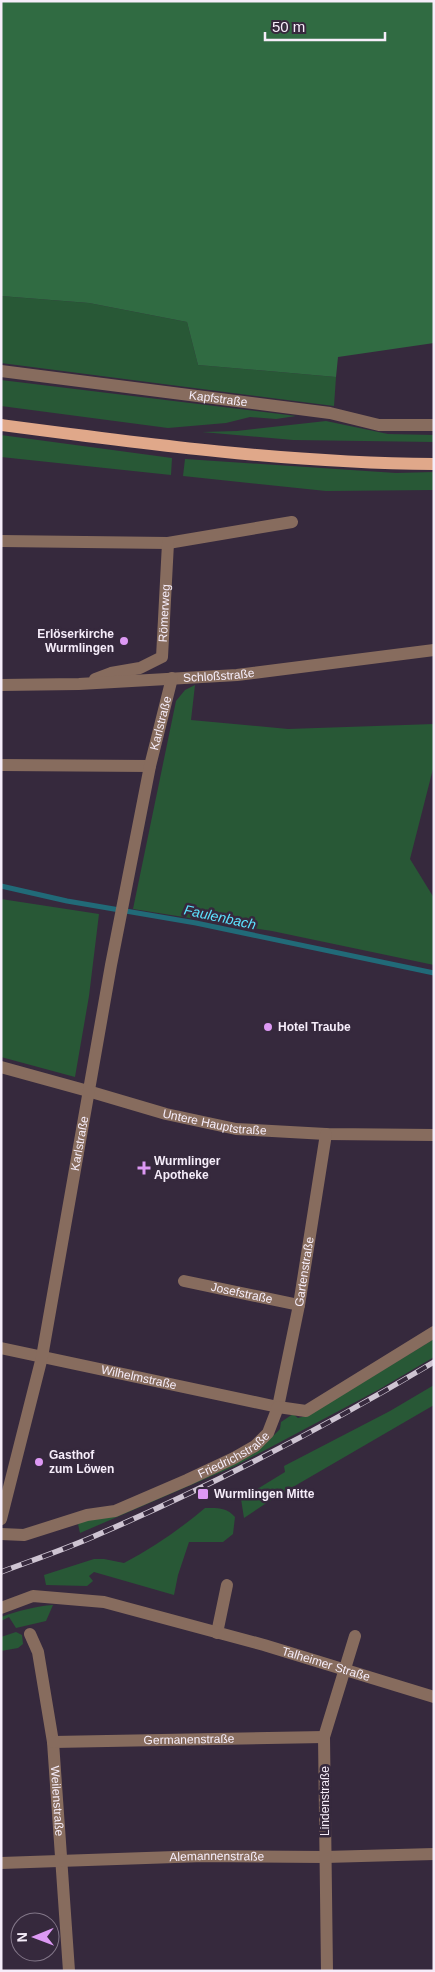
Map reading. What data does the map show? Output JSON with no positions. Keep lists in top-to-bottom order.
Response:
{
  "streets": {
    "street": [
      "Kapfstraße",
      "Römerweg",
      "Schloßstraße",
      "Karlstraße",
      "Untere Hauptstraße",
      "Gartenstraße",
      "Josefstraße",
      "Wilhelmstraße",
      "Friedrichstraße",
      "Talheimer Straße",
      "Germanenstraße",
      "Weilenstraße",
      "Lindenstraße",
      "Alemannenstraße"
    ]
  },
  "crossings": [
    ["Römerweg", "Schloßstraße"],
    ["Schloßstraße", "Karlstraße"],
    ["Karlstraße", "Untere Hauptstraße"],
    ["Karlstraße", "Wilhelmstraße"],
    ["Untere Hauptstraße", "Gartenstraße"],
    ["Gartenstraße", "Josefstraße"],
    ["Gartenstraße", "Wilhelmstraße"],
    ["Gartenstraße", "Friedrichstraße"],
    ["Wilhelmstraße", "Friedrichstraße"],
    ["Talheimer Straße", "Lindenstraße"],
    ["Germanenstraße", "Weilenstraße"],
    ["Germanenstraße", "Lindenstraße"],
    ["Weilenstraße", "Alemannenstraße"],
    ["Lindenstraße", "Alemannenstraße"]
  ],
  "water": ["Faulenbach"],
  "places": {
    "other": ["Erlöserkirche Wurmlingen", "Hotel Traube", "Gasthof zum Löwen"],
    "health": ["Wurmlinger Apotheke"],
    "transit": ["Wurmlingen Mitte"]
  },
  "scale_bar": "50 m",
  "north": "left"
}
